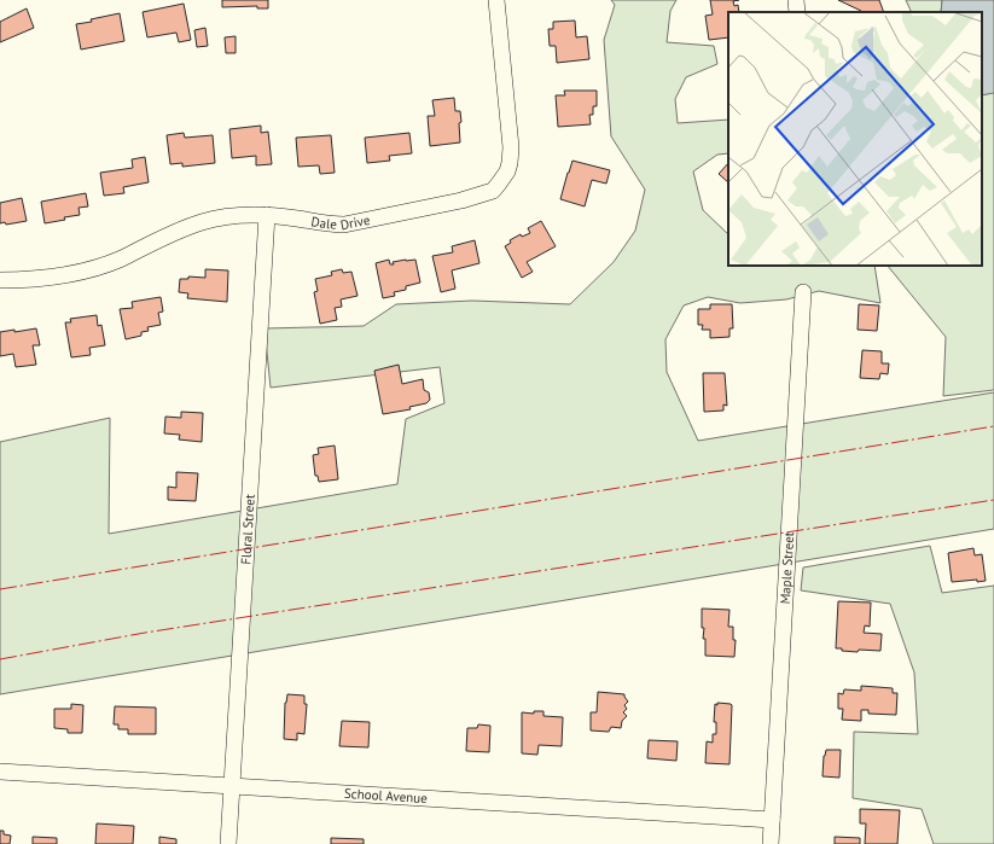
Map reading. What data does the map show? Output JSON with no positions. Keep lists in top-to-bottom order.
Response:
{
  "streets": {
    "street": [
      "Dale Drive",
      "Floral Street",
      "Maple Street",
      "School Avenue"
    ]
  },
  "crossings": [
    ["Dale Drive", "Floral Street"],
    ["Floral Street", "School Avenue"],
    ["Maple Street", "School Avenue"]
  ]
}
